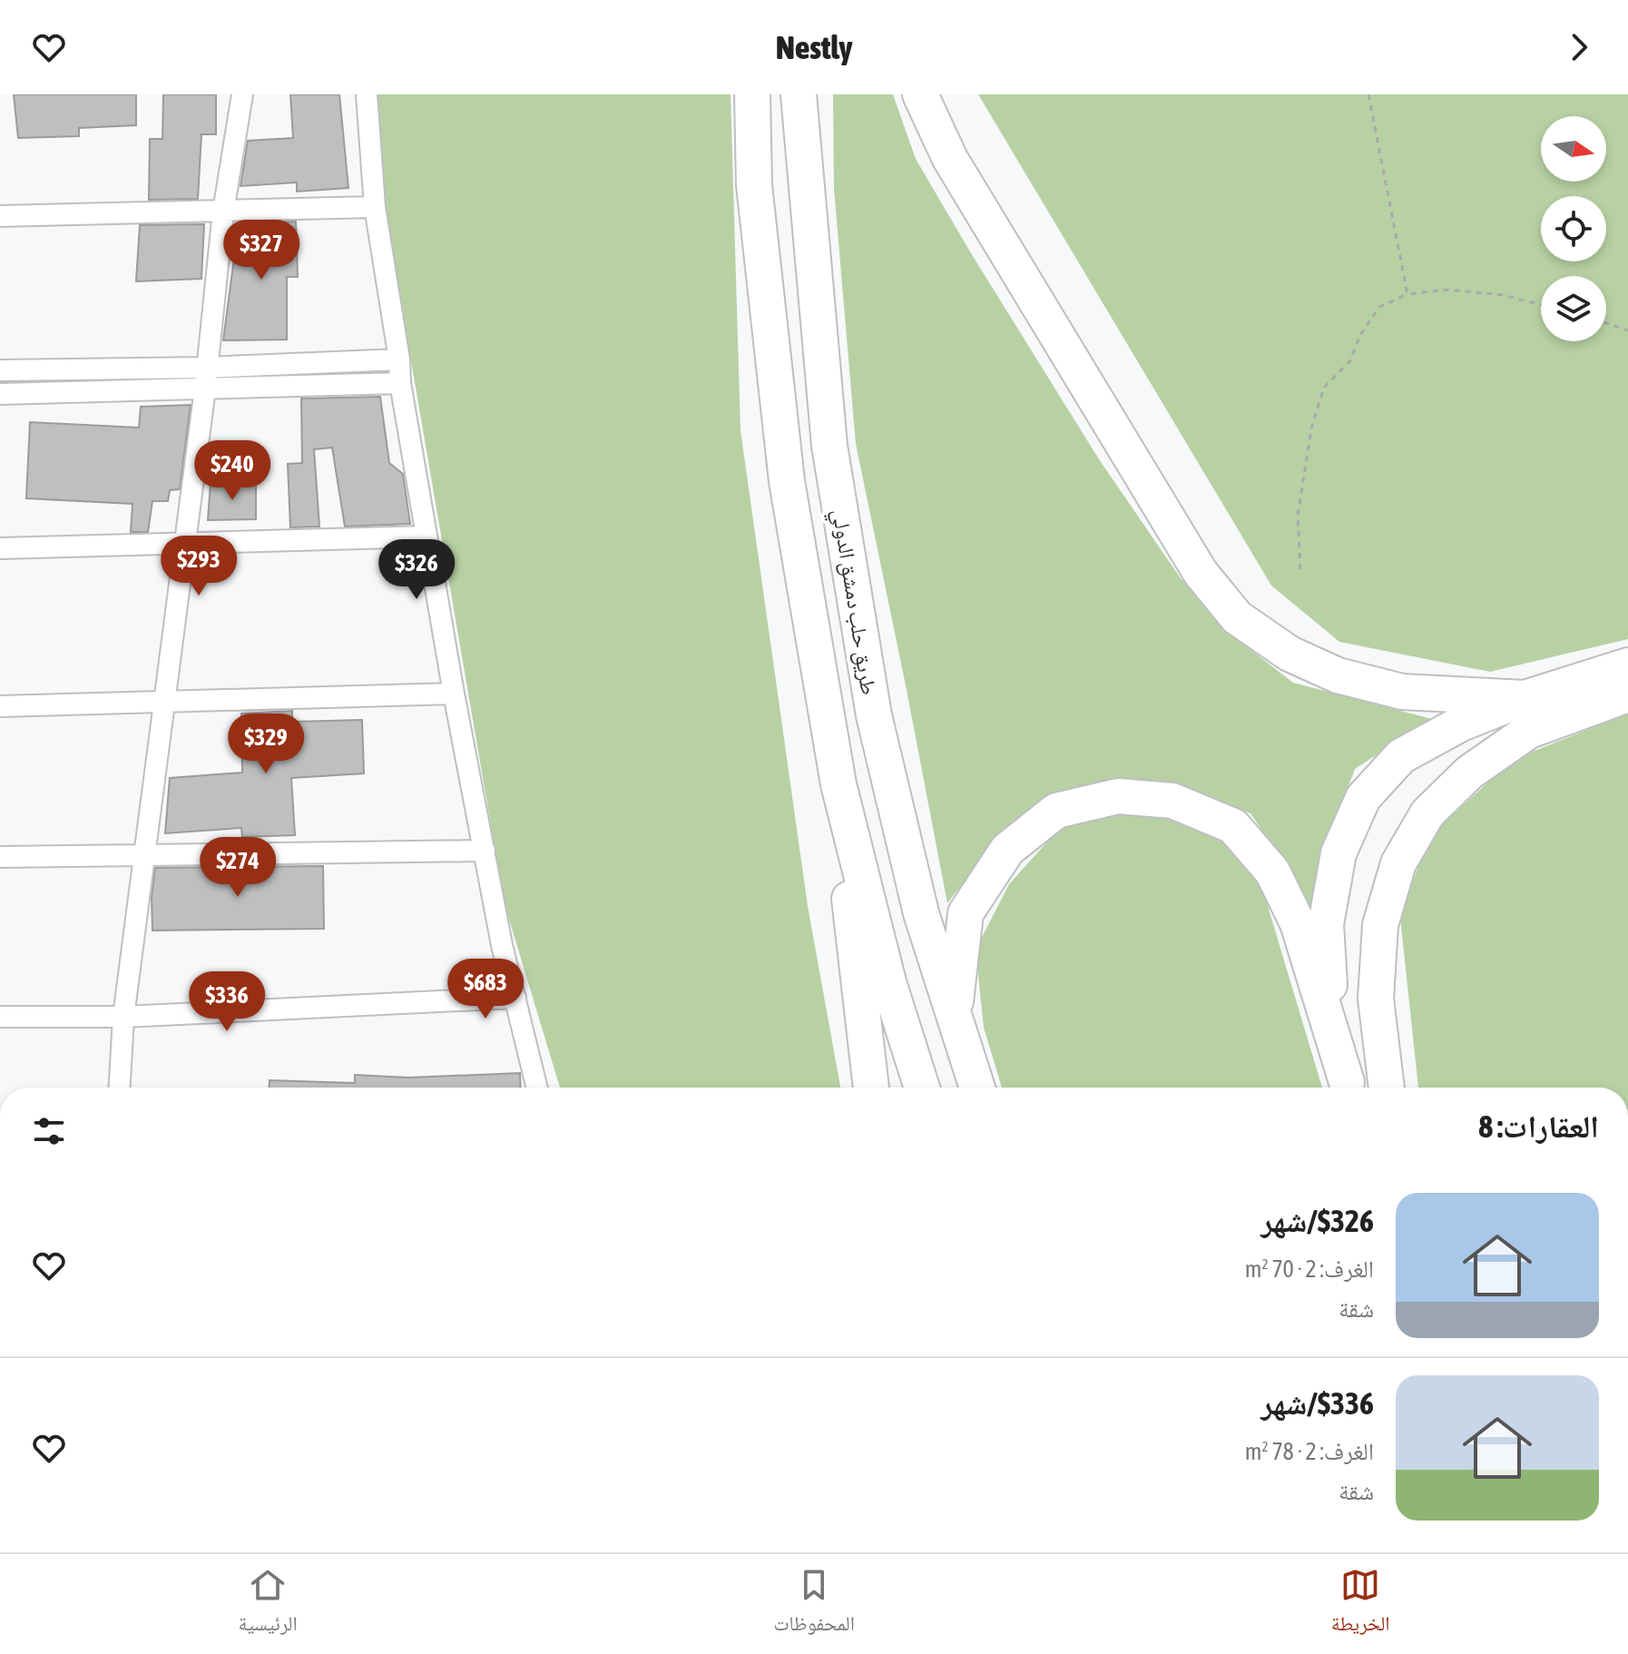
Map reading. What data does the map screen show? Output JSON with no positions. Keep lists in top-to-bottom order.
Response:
{
  "streets": {
    "highway": ["طريق حلب دمشق الدولي"]
  },
  "north": "right",
  "page": {
    "header": "Nestly",
    "price": [
      "$327",
      "$240",
      "$293",
      "$326",
      "$329",
      "$274",
      "$683",
      "$336"
    ],
    "heading": "العقارات: 8",
    "list": [
      {
        "name": "$326/شهر",
        "note": "الغرف: 2 · 70 m² · شقة"
      },
      {
        "name": "$336/شهر",
        "note": "الغرف: 2 · 78 m² · شقة"
      }
    ],
    "tabs": ["الخريطة", "المحفوظات", "الرئيسية"]
  }
}
